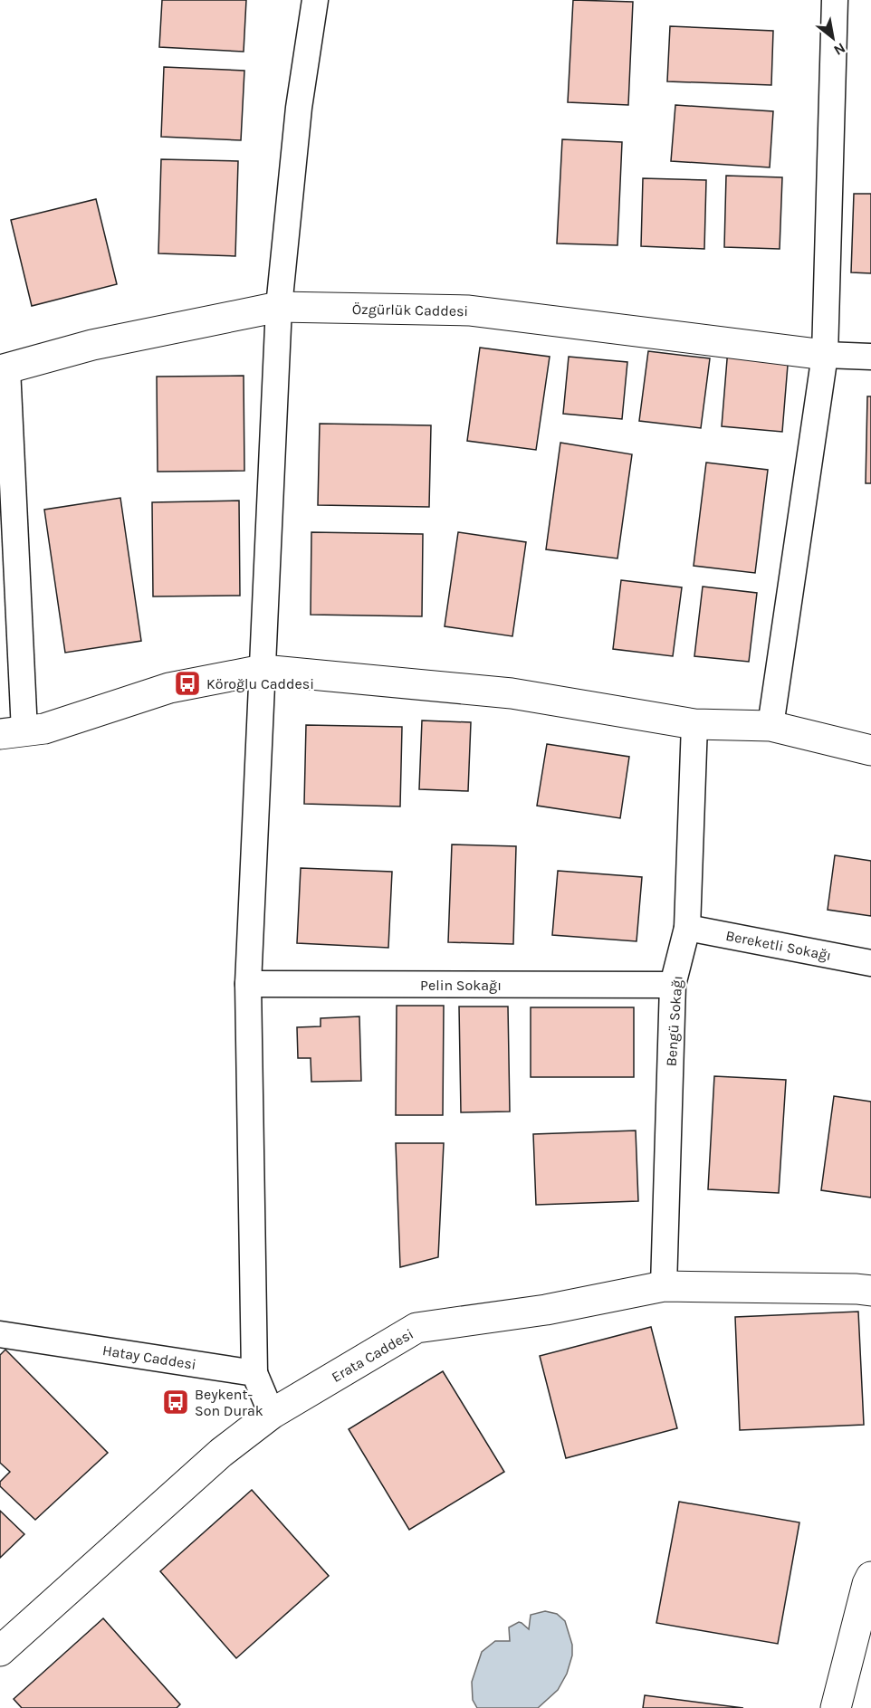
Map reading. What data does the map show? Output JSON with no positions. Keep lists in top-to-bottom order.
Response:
{
  "streets": {
    "street": [
      "Özgürlük Caddesi",
      "Bereketli Sokağı",
      "Pelin Sokağı",
      "Bengü Sokağı",
      "Erata Caddesi",
      "Hatay Caddesi"
    ]
  },
  "crossings": [
    ["Bereketli Sokağı", "Bengü Sokağı"],
    ["Pelin Sokağı", "Bengü Sokağı"],
    ["Bengü Sokağı", "Erata Caddesi"]
  ],
  "places": {
    "bus stop": ["Köroğlu Caddesi", "Beykent- Son Durak"]
  },
  "north": "bottom right"
}
